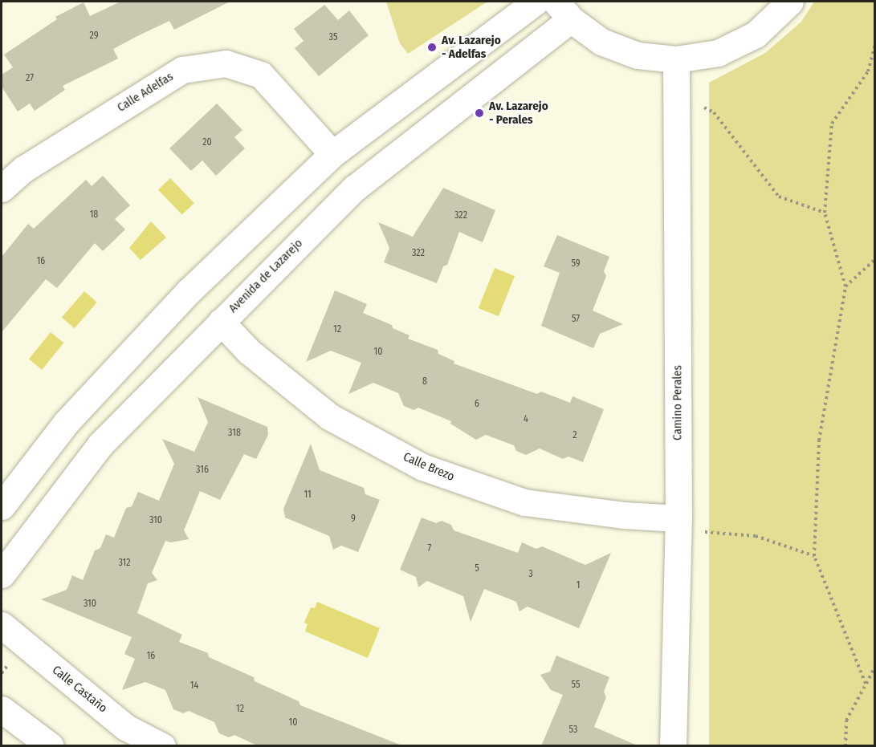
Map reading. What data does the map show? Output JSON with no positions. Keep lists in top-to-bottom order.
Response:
{
  "streets": {
    "street": [
      "Calle Adelfas",
      "Avenida de Lazarejo",
      "Camino Perales",
      "Calle Brezo",
      "Calle Castaño"
    ]
  },
  "crossings": [
    ["Avenida de Lazarejo", "Calle Brezo"],
    ["Camino Perales", "Calle Brezo"]
  ],
  "places": ["Av. Lazarejo - Adelfas", "Av. Lazarejo - Perales"],
  "house_numbers": [
    "29",
    "35",
    "27",
    "20",
    "18",
    "322",
    "322",
    "16",
    "59",
    "57",
    "12",
    "10",
    "8",
    "6",
    "4",
    "318",
    "2",
    "316",
    "11",
    "9",
    "310",
    "7",
    "312",
    "5",
    "3",
    "1",
    "310",
    "16",
    "55",
    "14",
    "12",
    "10",
    "53"
  ]
}
